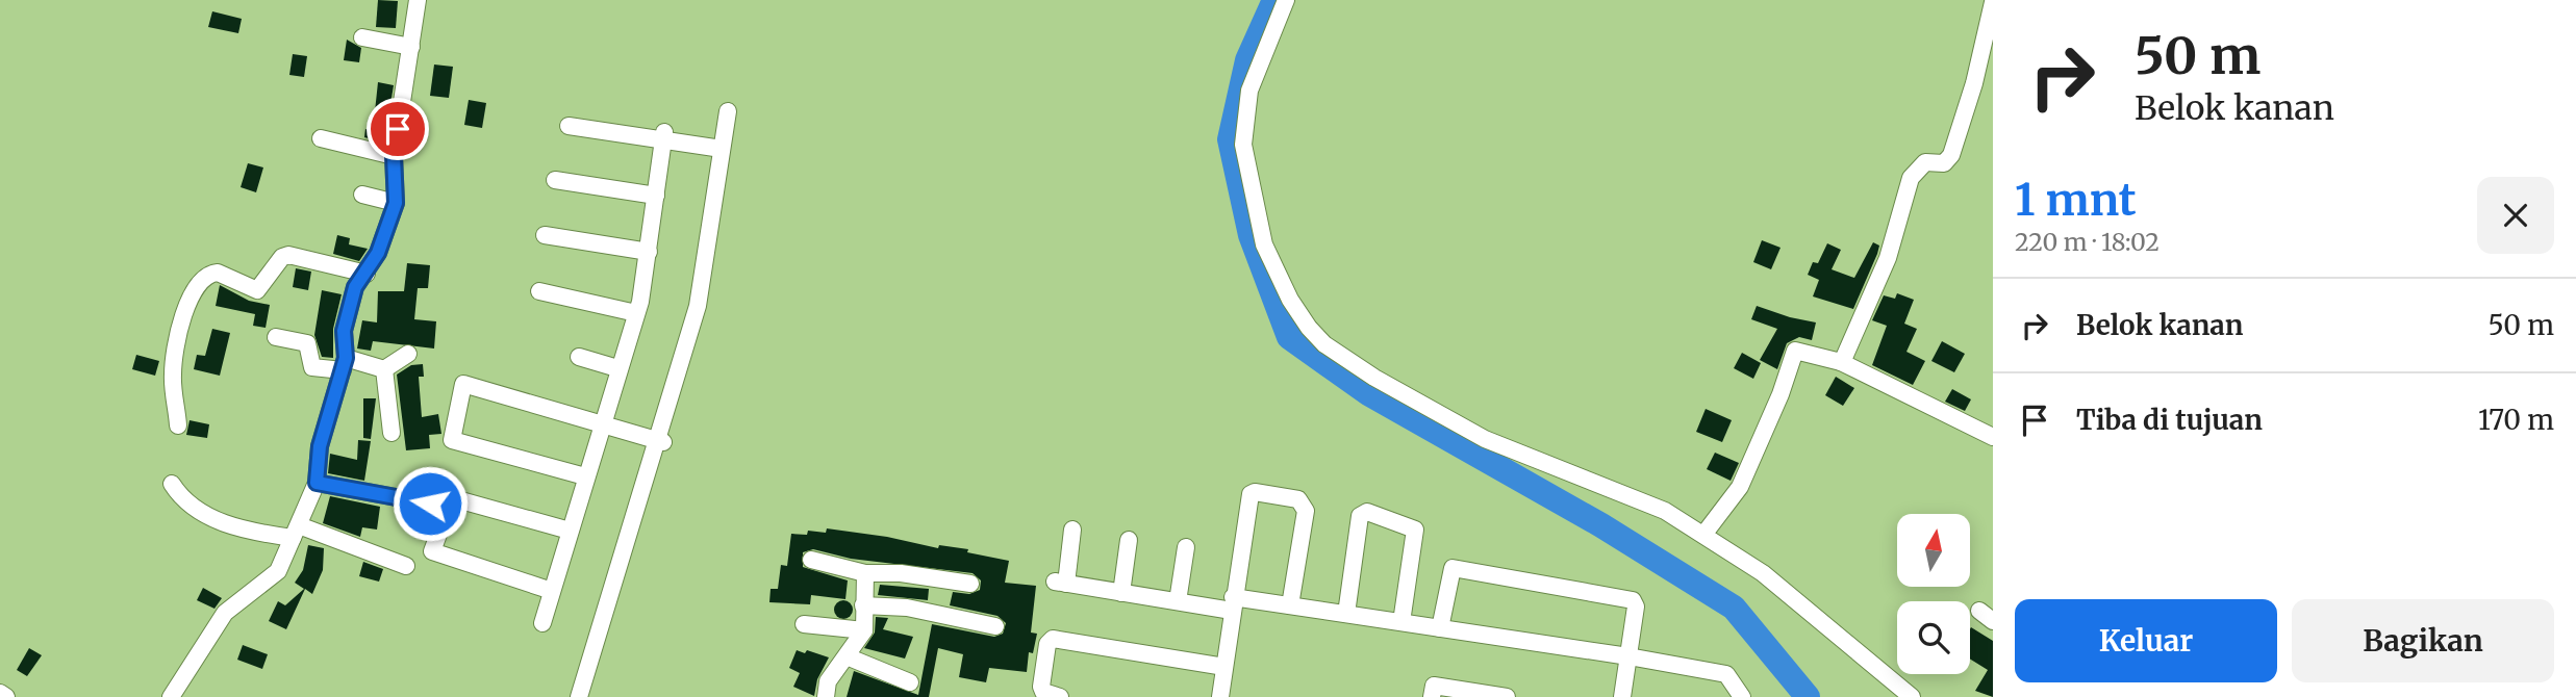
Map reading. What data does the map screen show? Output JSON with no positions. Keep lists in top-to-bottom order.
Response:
{
  "north": "top",
  "page": {
    "turn": ["50 m", "Belok kanan"],
    "heading": ["1 mnt", "220 m · 18:02"],
    "list": [
      {
        "name": "Belok kanan",
        "value": "50 m"
      },
      {
        "name": "Tiba di tujuan",
        "value": "170 m"
      }
    ],
    "buttons": ["Keluar", "Bagikan"]
  }
}
